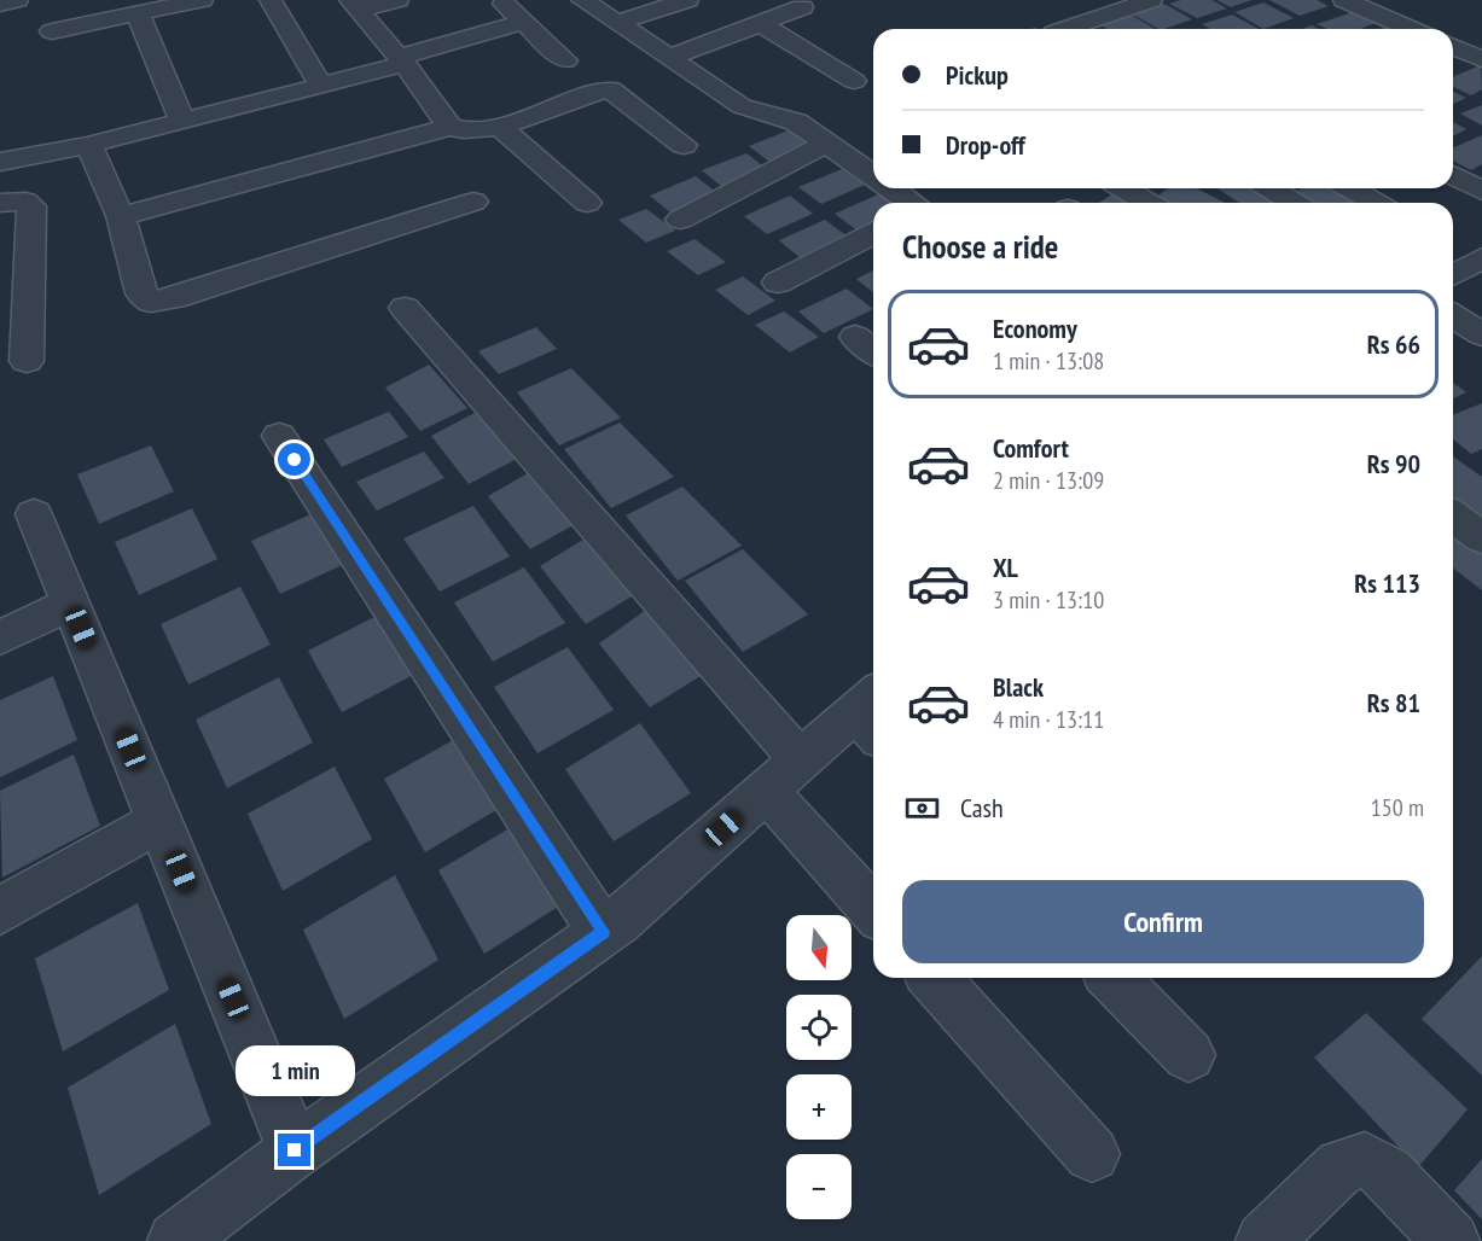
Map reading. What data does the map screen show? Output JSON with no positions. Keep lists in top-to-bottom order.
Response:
{
  "north": "bottom",
  "page": {
    "banner": ["Pickup", "Drop-off"],
    "heading": "Choose a ride",
    "list": [
      {
        "name": "Economy",
        "note": "1 min · 13:08",
        "value": "Rs 66"
      },
      {
        "name": "Comfort",
        "note": "2 min · 13:09",
        "value": "Rs 90"
      },
      {
        "name": "XL",
        "note": "3 min · 13:10",
        "value": "Rs 113"
      },
      {
        "name": "Black",
        "note": "4 min · 13:11",
        "value": "Rs 81"
      }
    ],
    "pay": ["Cash", "150 m"],
    "buttons": "Confirm",
    "map_buttons": ["+", "−"],
    "bubble": "1 min"
  }
}
